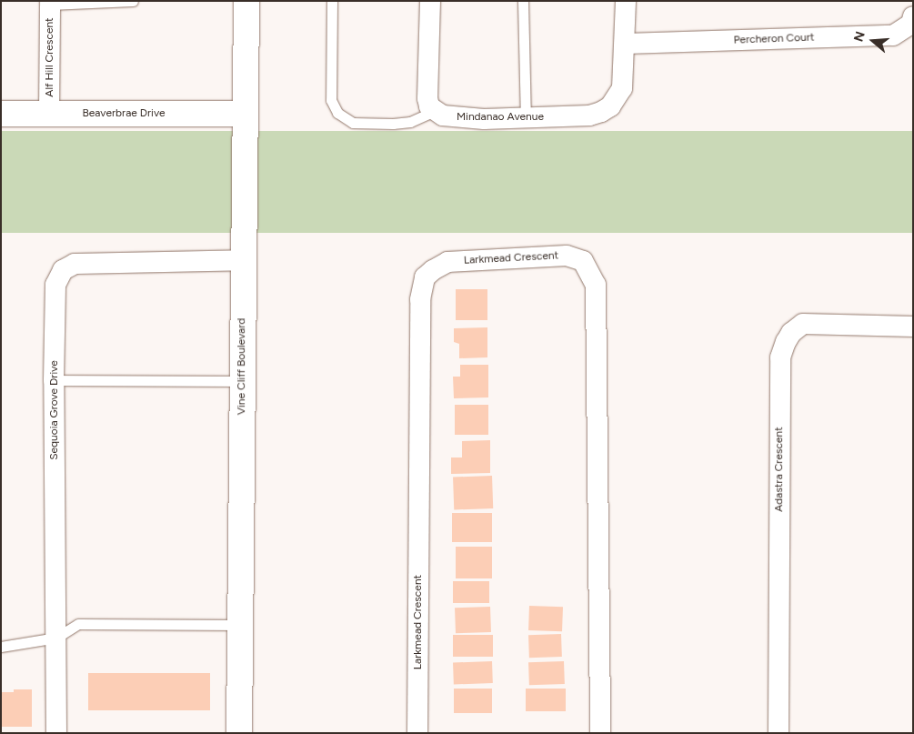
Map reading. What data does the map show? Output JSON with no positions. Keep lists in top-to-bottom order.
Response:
{
  "streets": {
    "street": [
      "Percheron Court",
      "Alf Hill Crescent",
      "Beaverbrae Drive",
      "Mindanao Avenue",
      "Larkmead Crescent",
      "Vine Cliff Boulevard",
      "Sequoia Grove Drive",
      "Adastra Crescent"
    ]
  },
  "crossings": [
    ["Percheron Court", "Mindanao Avenue"],
    ["Alf Hill Crescent", "Beaverbrae Drive"],
    ["Beaverbrae Drive", "Vine Cliff Boulevard"],
    ["Vine Cliff Boulevard", "Sequoia Grove Drive"]
  ],
  "north": "left"
}
